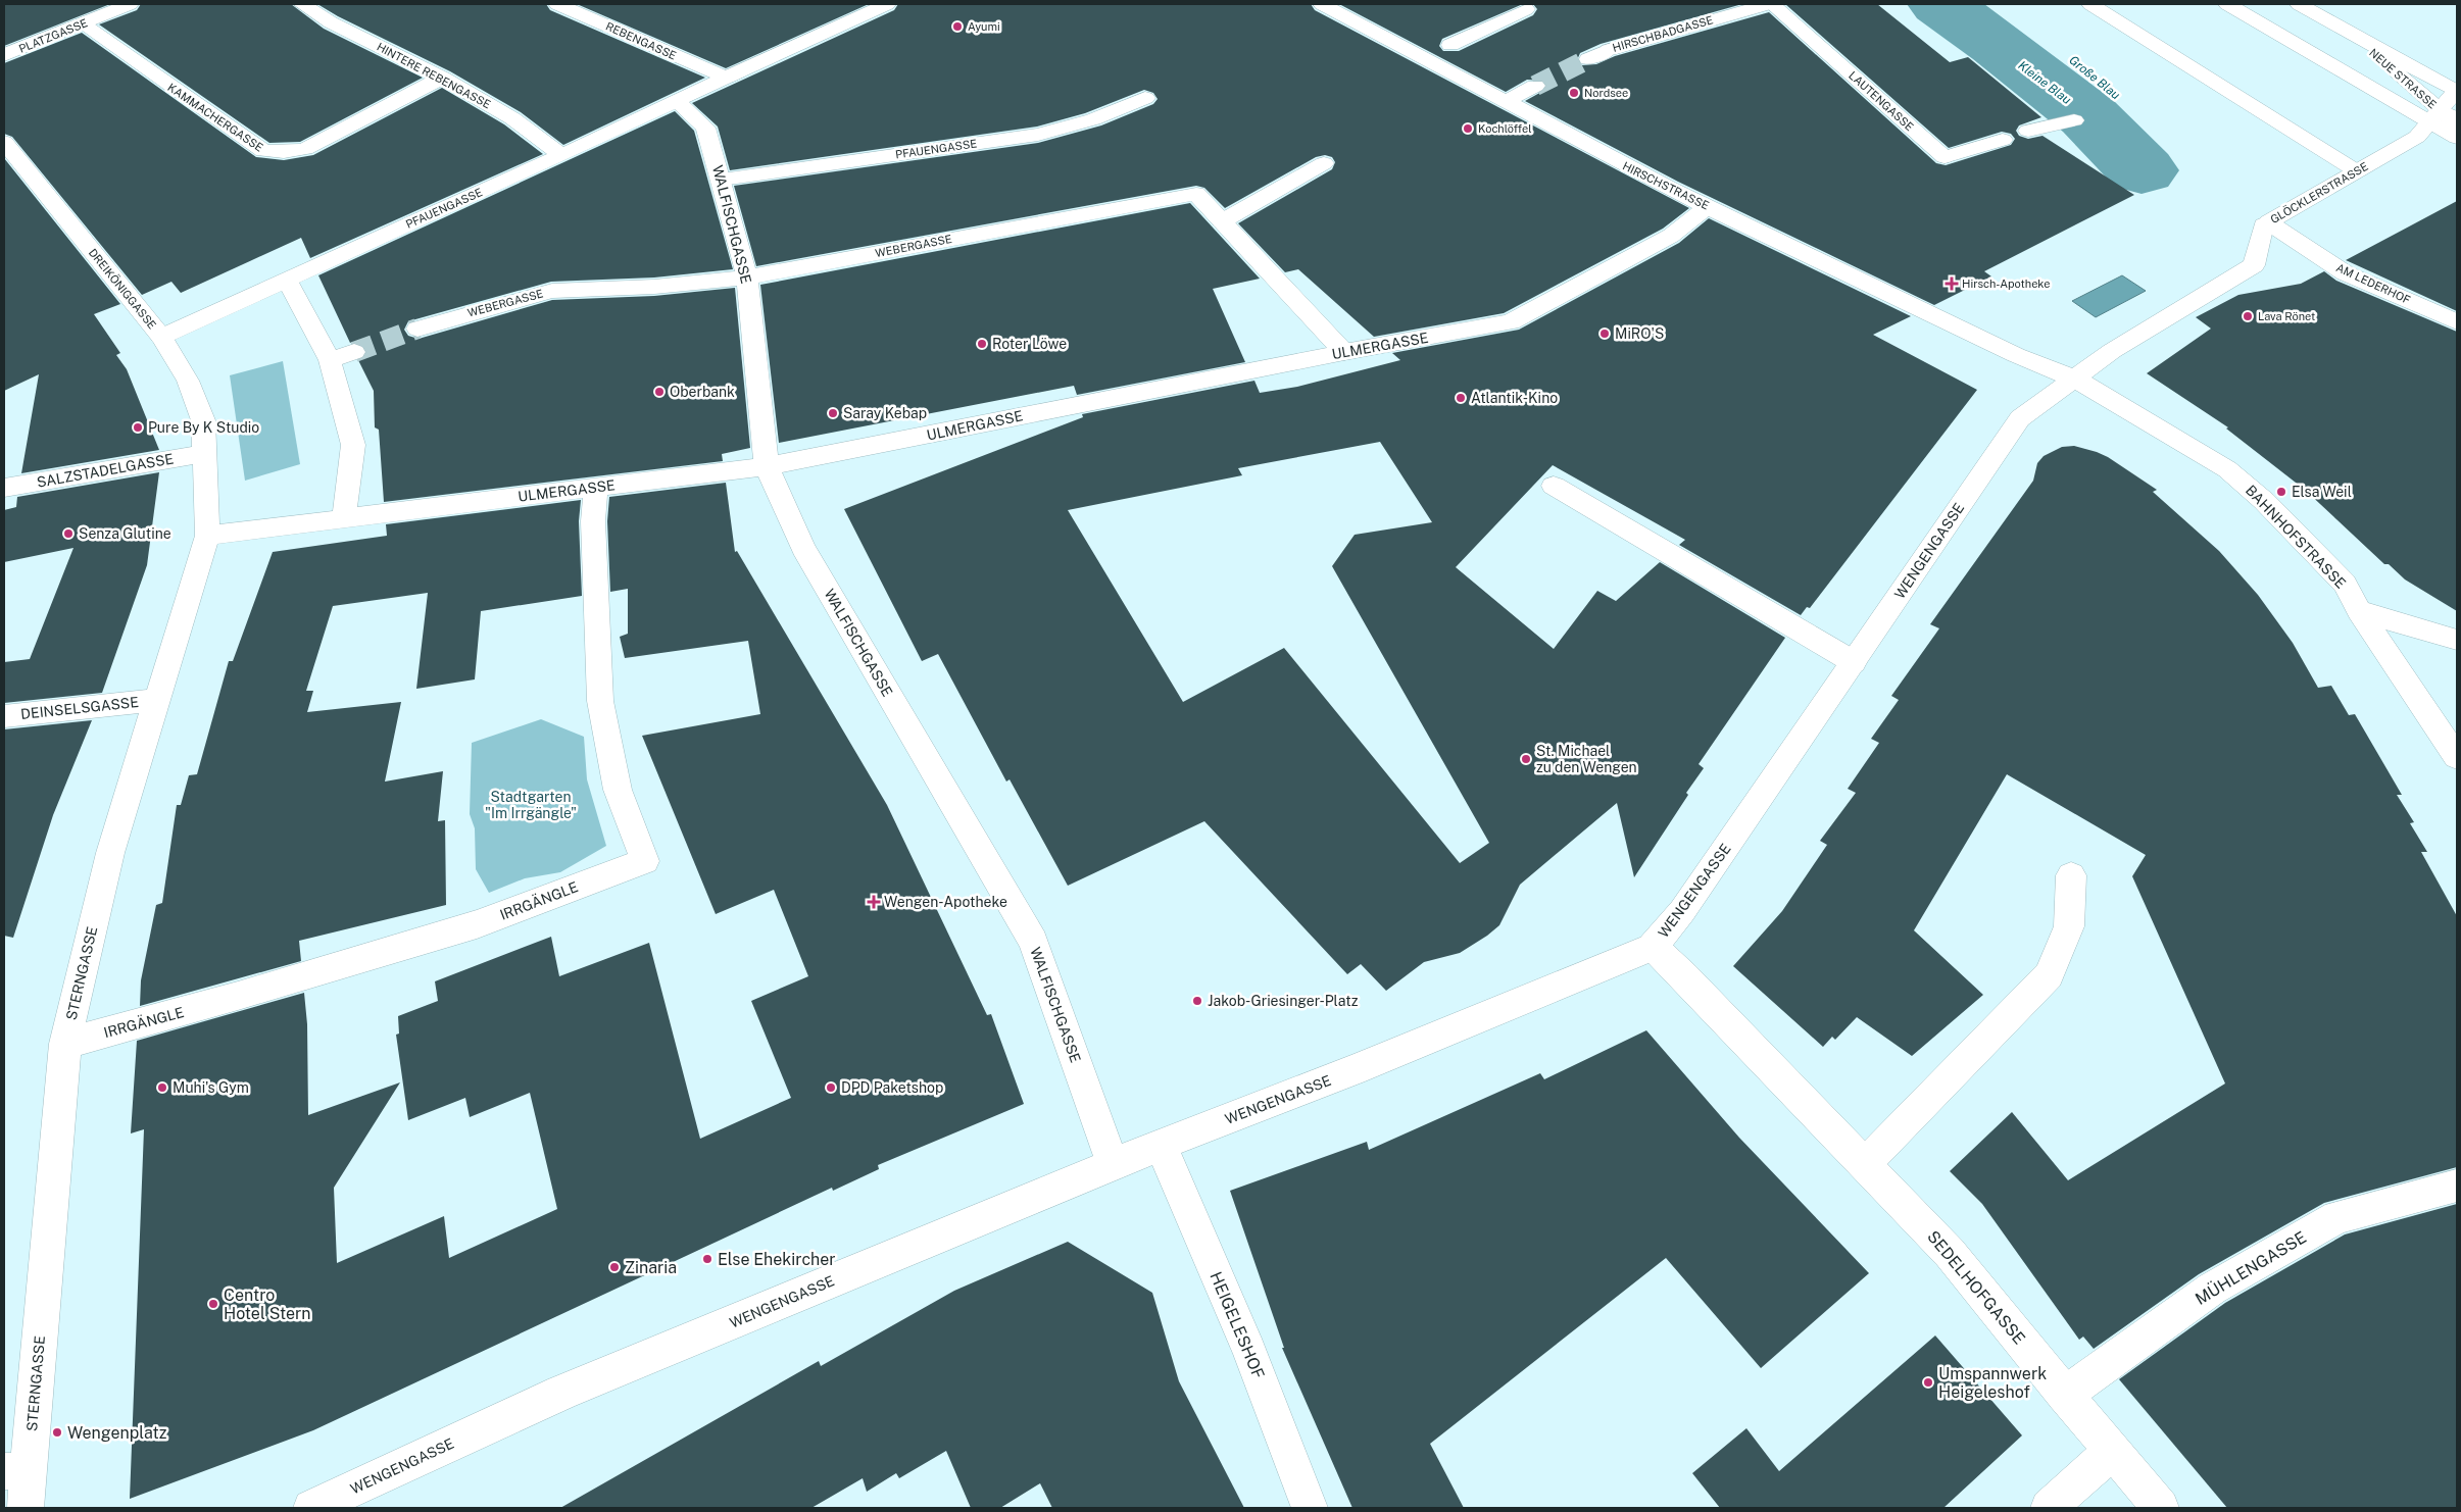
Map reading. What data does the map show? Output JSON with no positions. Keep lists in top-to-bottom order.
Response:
{
  "streets": {
    "street": [
      "HIRSCHBADGASSE",
      "PLATZGASSE",
      "REBENGASSE",
      "HINTERE REBENGASSE",
      "NEUE STRASSE",
      "LAUTENGASSE",
      "KAMMACHERGASSE",
      "PFAUENGASSE",
      "HIRSCHSTRASSE",
      "GLÖCKLERSTRASSE",
      "WALFISCHGASSE",
      "WEBERGASSE",
      "AM LEDERHOF",
      "DREIKÖNIGGASSE",
      "ULMERGASSE",
      "SALZSTADELGASSE",
      "BAHNHOFSTRASSE",
      "WENGENGASSE",
      "DEINSELSGASSE",
      "IRRGÄNGLE",
      "STERNGASSE",
      "MÜHLENGASSE",
      "SEDELHOFGASSE",
      "HEIGELESHOF"
    ]
  },
  "crossings": [
    ["PLATZGASSE", "KAMMACHERGASSE"],
    ["REBENGASSE", "PFAUENGASSE"],
    ["HINTERE REBENGASSE", "KAMMACHERGASSE"],
    ["HINTERE REBENGASSE", "PFAUENGASSE"],
    ["NEUE STRASSE", "GLÖCKLERSTRASSE"],
    ["PFAUENGASSE", "WALFISCHGASSE"],
    ["PFAUENGASSE", "DREIKÖNIGGASSE"],
    ["HIRSCHSTRASSE", "ULMERGASSE"],
    ["HIRSCHSTRASSE", "BAHNHOFSTRASSE"],
    ["GLÖCKLERSTRASSE", "AM LEDERHOF"],
    ["GLÖCKLERSTRASSE", "BAHNHOFSTRASSE"],
    ["GLÖCKLERSTRASSE", "WENGENGASSE"],
    ["WALFISCHGASSE", "WEBERGASSE"],
    ["WALFISCHGASSE", "ULMERGASSE"],
    ["WALFISCHGASSE", "WENGENGASSE"],
    ["WEBERGASSE", "ULMERGASSE"],
    ["DREIKÖNIGGASSE", "SALZSTADELGASSE"],
    ["DREIKÖNIGGASSE", "STERNGASSE"],
    ["ULMERGASSE", "IRRGÄNGLE"],
    ["ULMERGASSE", "STERNGASSE"],
    ["SALZSTADELGASSE", "STERNGASSE"],
    ["BAHNHOFSTRASSE", "WENGENGASSE"],
    ["WENGENGASSE", "SEDELHOFGASSE"],
    ["WENGENGASSE", "HEIGELESHOF"],
    ["DEINSELSGASSE", "STERNGASSE"],
    ["IRRGÄNGLE", "STERNGASSE"],
    ["MÜHLENGASSE", "SEDELHOFGASSE"]
  ],
  "water": ["Große Blau", "Kleine Blau"],
  "parks": ["Stadtgarten \"Im Irrgängle\""],
  "places": {
    "other": [
      "Ayumi",
      "Nordsee",
      "Kochlöffel",
      "Lava Rönet",
      "MiRO'S",
      "Roter Löwe",
      "Oberbank",
      "Atlantik-Kino",
      "Saray Kebap",
      "Pure By K Studio",
      "Elsa Weil",
      "Senza Glutine",
      "St. Michael zu den Wengen",
      "Jakob-Griesinger-Platz",
      "Muhi's Gym",
      "DPD Paketshop",
      "Else Ehekircher",
      "Zinaria",
      "Centro Hotel Stern",
      "Umspannwerk Heigeleshof",
      "Wengenplatz"
    ],
    "health": ["Hirsch-Apotheke", "Wengen-Apotheke"]
  }
}
